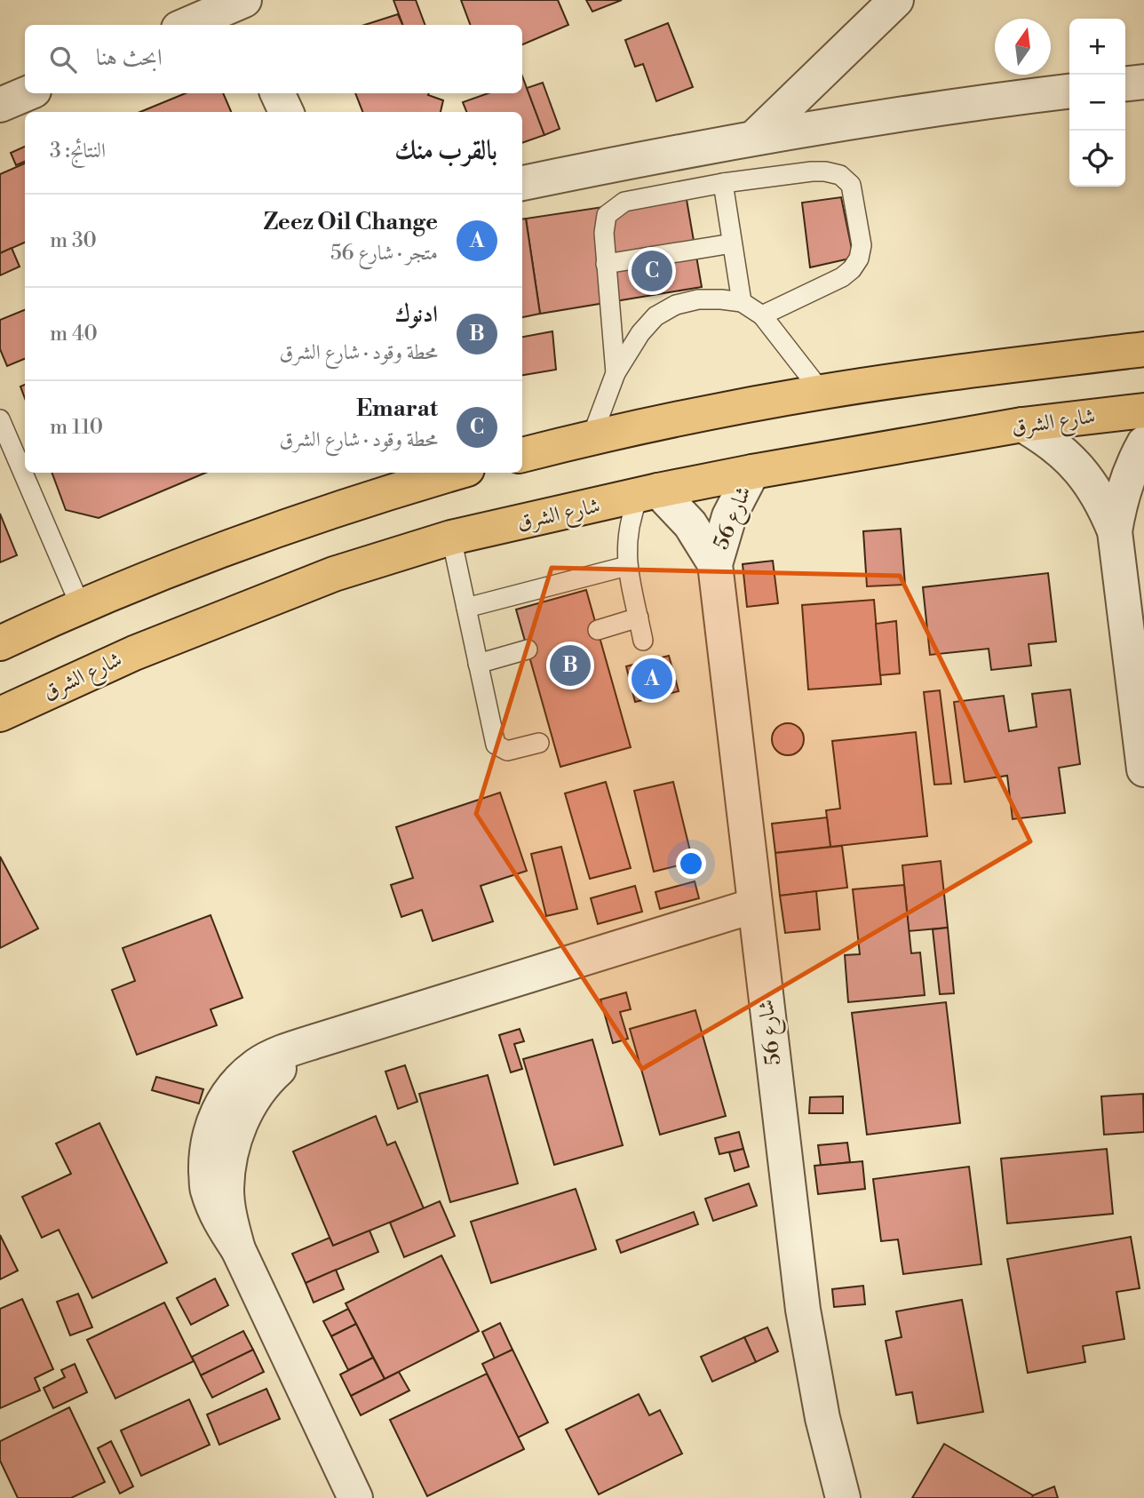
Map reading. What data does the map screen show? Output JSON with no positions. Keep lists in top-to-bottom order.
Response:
{
  "streets": {
    "main road": ["شارع الشرق"],
    "street": ["شارع 56"]
  },
  "crossings": [
    ["شارع الشرق", "شارع 56"]
  ],
  "north": "top",
  "page": {
    "map_buttons": ["+", "−"],
    "search": "ابحث هنا",
    "heading": ["بالقرب منك", "النتائج: 3"],
    "list": [
      {
        "mark": "A",
        "name": "Zeez Oil Change",
        "note": "متجر · شارع 56",
        "value": "30 m"
      },
      {
        "mark": "B",
        "name": "ادنوك",
        "note": "محطة وقود · شارع الشرق",
        "value": "40 m"
      },
      {
        "mark": "C",
        "name": "Emarat",
        "note": "محطة وقود · شارع الشرق",
        "value": "110 m"
      }
    ],
    "pins": ["C", "B", "A"]
  }
}
